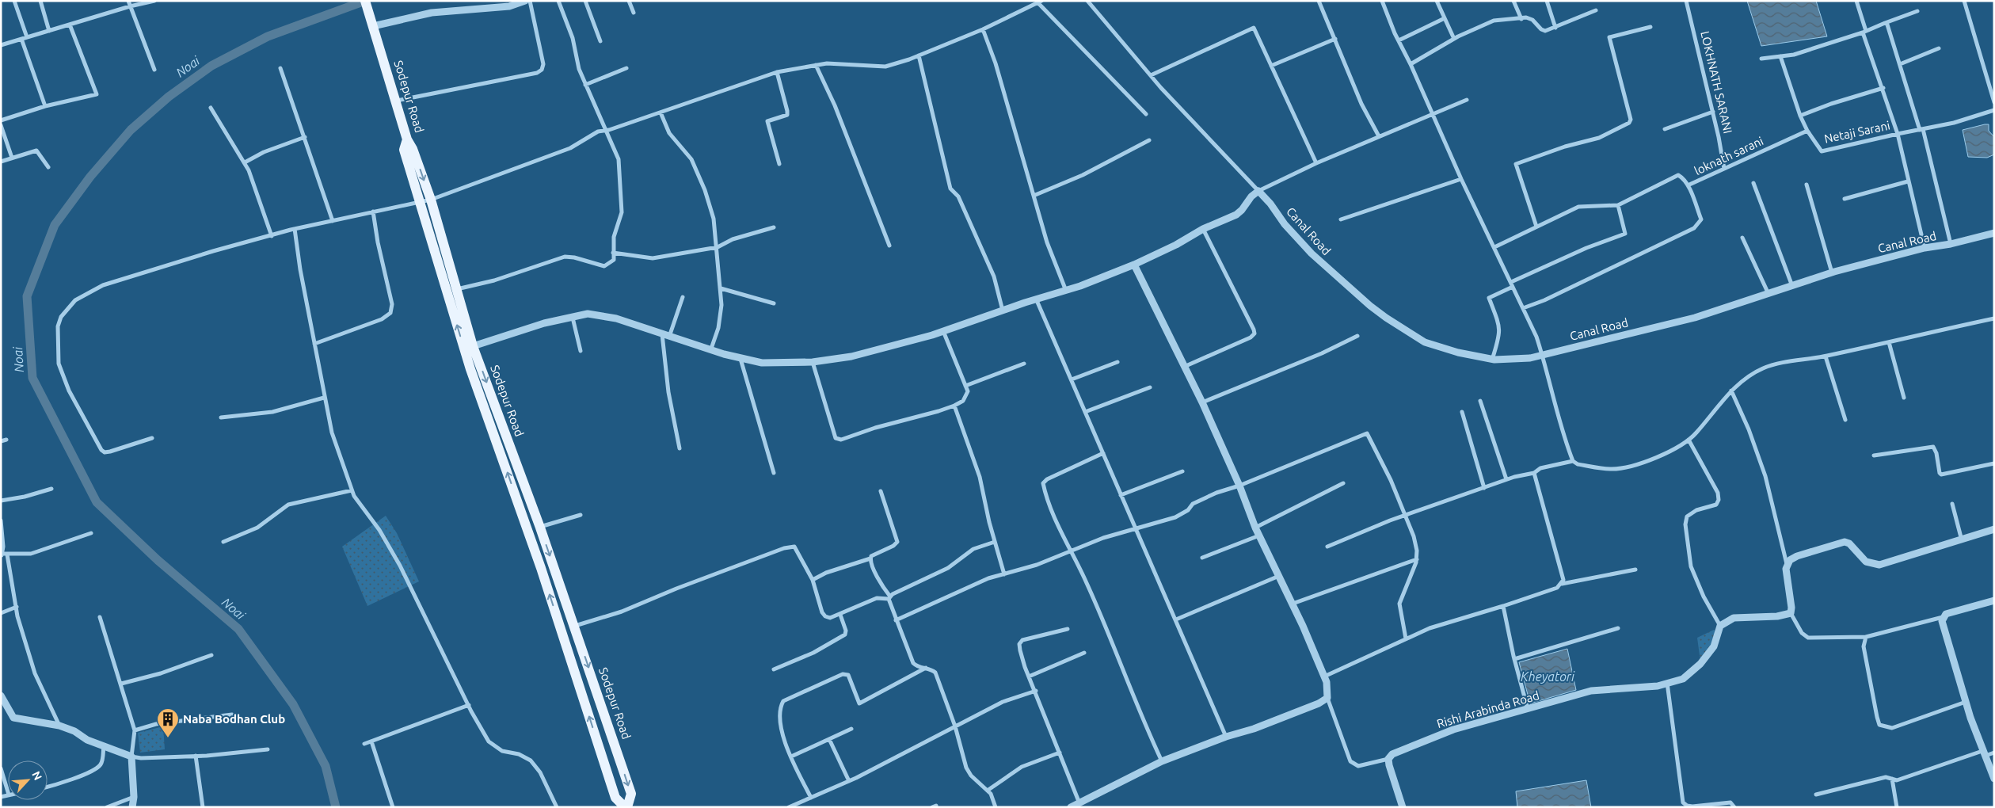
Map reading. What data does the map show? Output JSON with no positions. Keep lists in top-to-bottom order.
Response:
{
  "streets": {
    "main road": ["Sodepur Road"],
    "street": [
      "LOKHNATH SARANI",
      "Netaji Sarani",
      "loknath sarani",
      "Canal Road",
      "Rishi Arabinda Road"
    ]
  },
  "crossings": [
    ["LOKHNATH SARANI", "loknath sarani"],
    ["Netaji Sarani", "loknath sarani"]
  ],
  "water": ["Noai", "Kheyatori"],
  "places": {
    "building": ["Naba Bodhan Club"]
  },
  "north": "top right"
}
